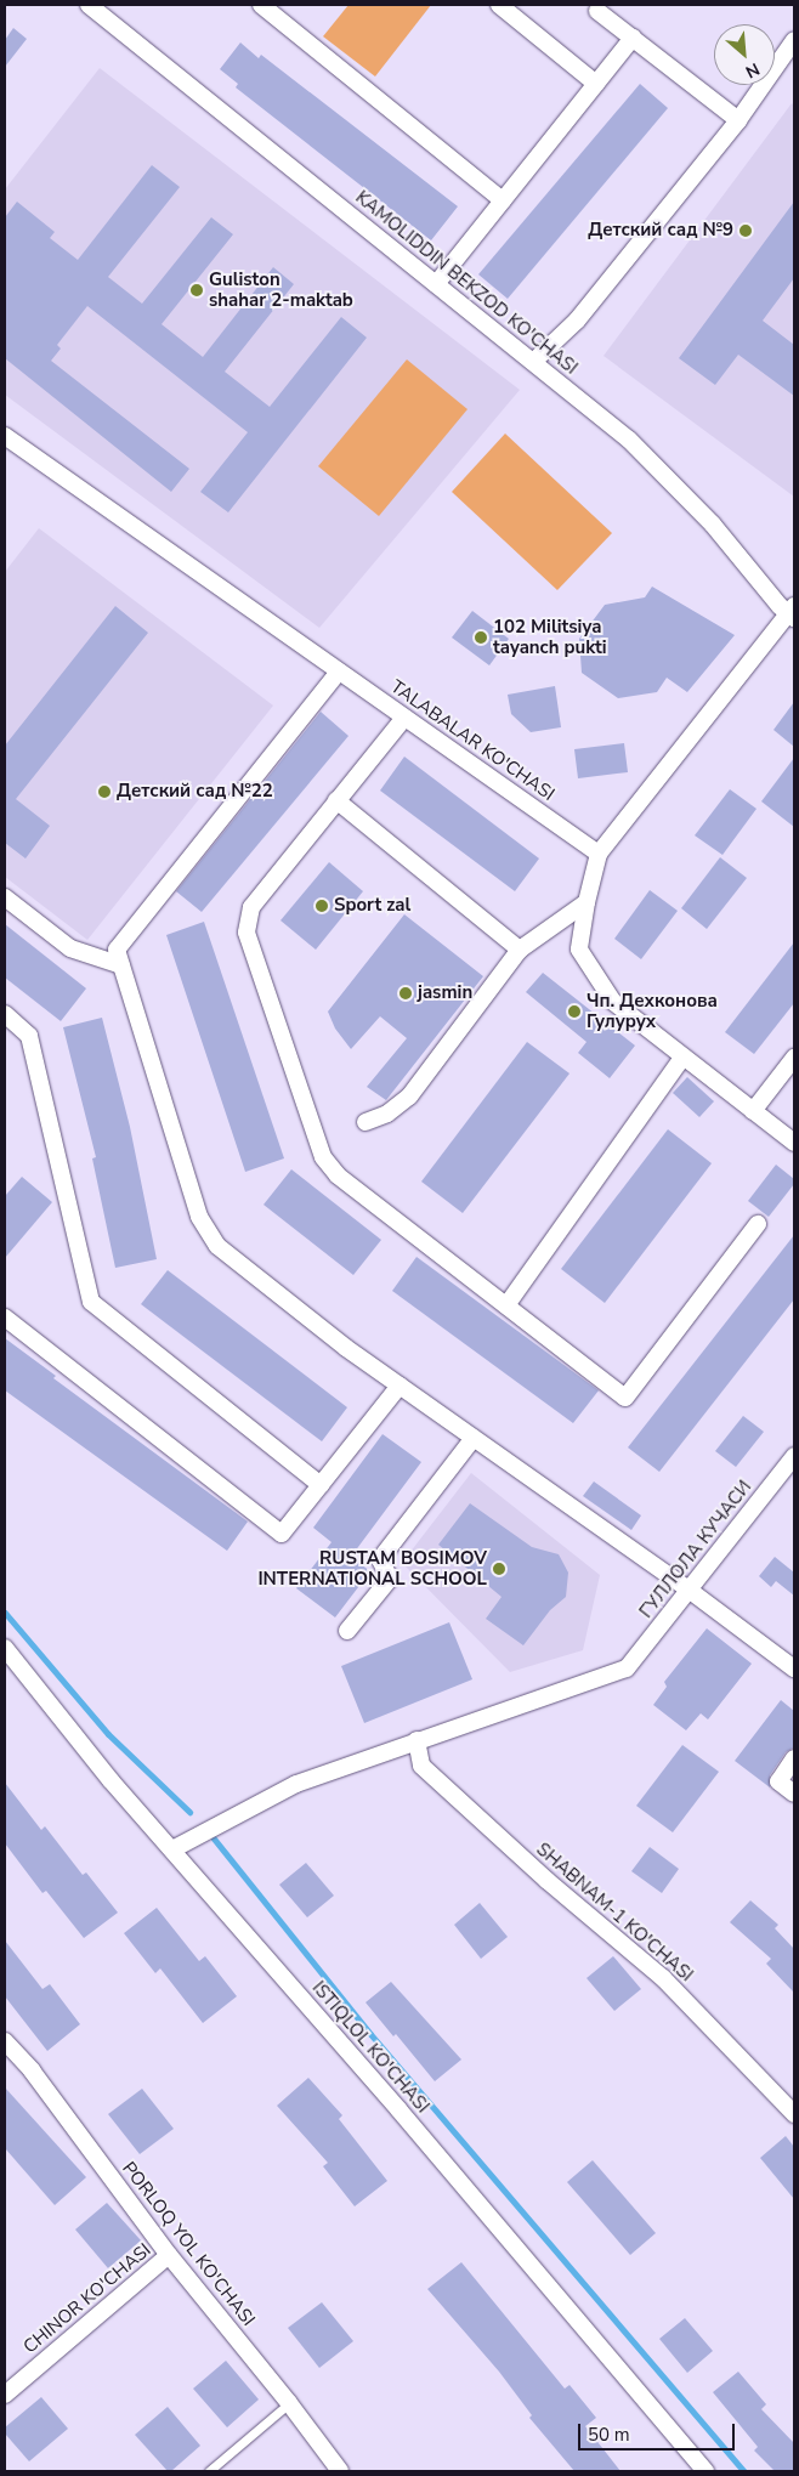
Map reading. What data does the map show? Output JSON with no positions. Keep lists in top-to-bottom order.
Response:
{
  "streets": {
    "street": [
      "KAMOLIDDIN BEKZOD KO'CHASI",
      "TALABALAR KO'CHASI",
      "ГУЛЛОЛА КУЧАСИ",
      "SHABNAM-1 KO'CHASI",
      "ISTIQLOL KO'CHASI",
      "PORLOQ YOL KO'CHASI",
      "CHINOR KO'CHASI"
    ]
  },
  "crossings": [
    ["ГУЛЛОЛА КУЧАСИ", "SHABNAM-1 KO'CHASI"],
    ["PORLOQ YOL KO'CHASI", "CHINOR KO'CHASI"]
  ],
  "places": [
    "Детский сад №9",
    "Guliston shahar 2-maktab",
    "102 Militsiya tayanch pukti",
    "Детский сад №22",
    "Sport zal",
    "jasmin",
    "Чп. Дехконова Гулурух",
    "RUSTAM BOSIMOV INTERNATIONAL SCHOOL"
  ],
  "scale_bar": "50 m",
  "north": "bottom right"
}
